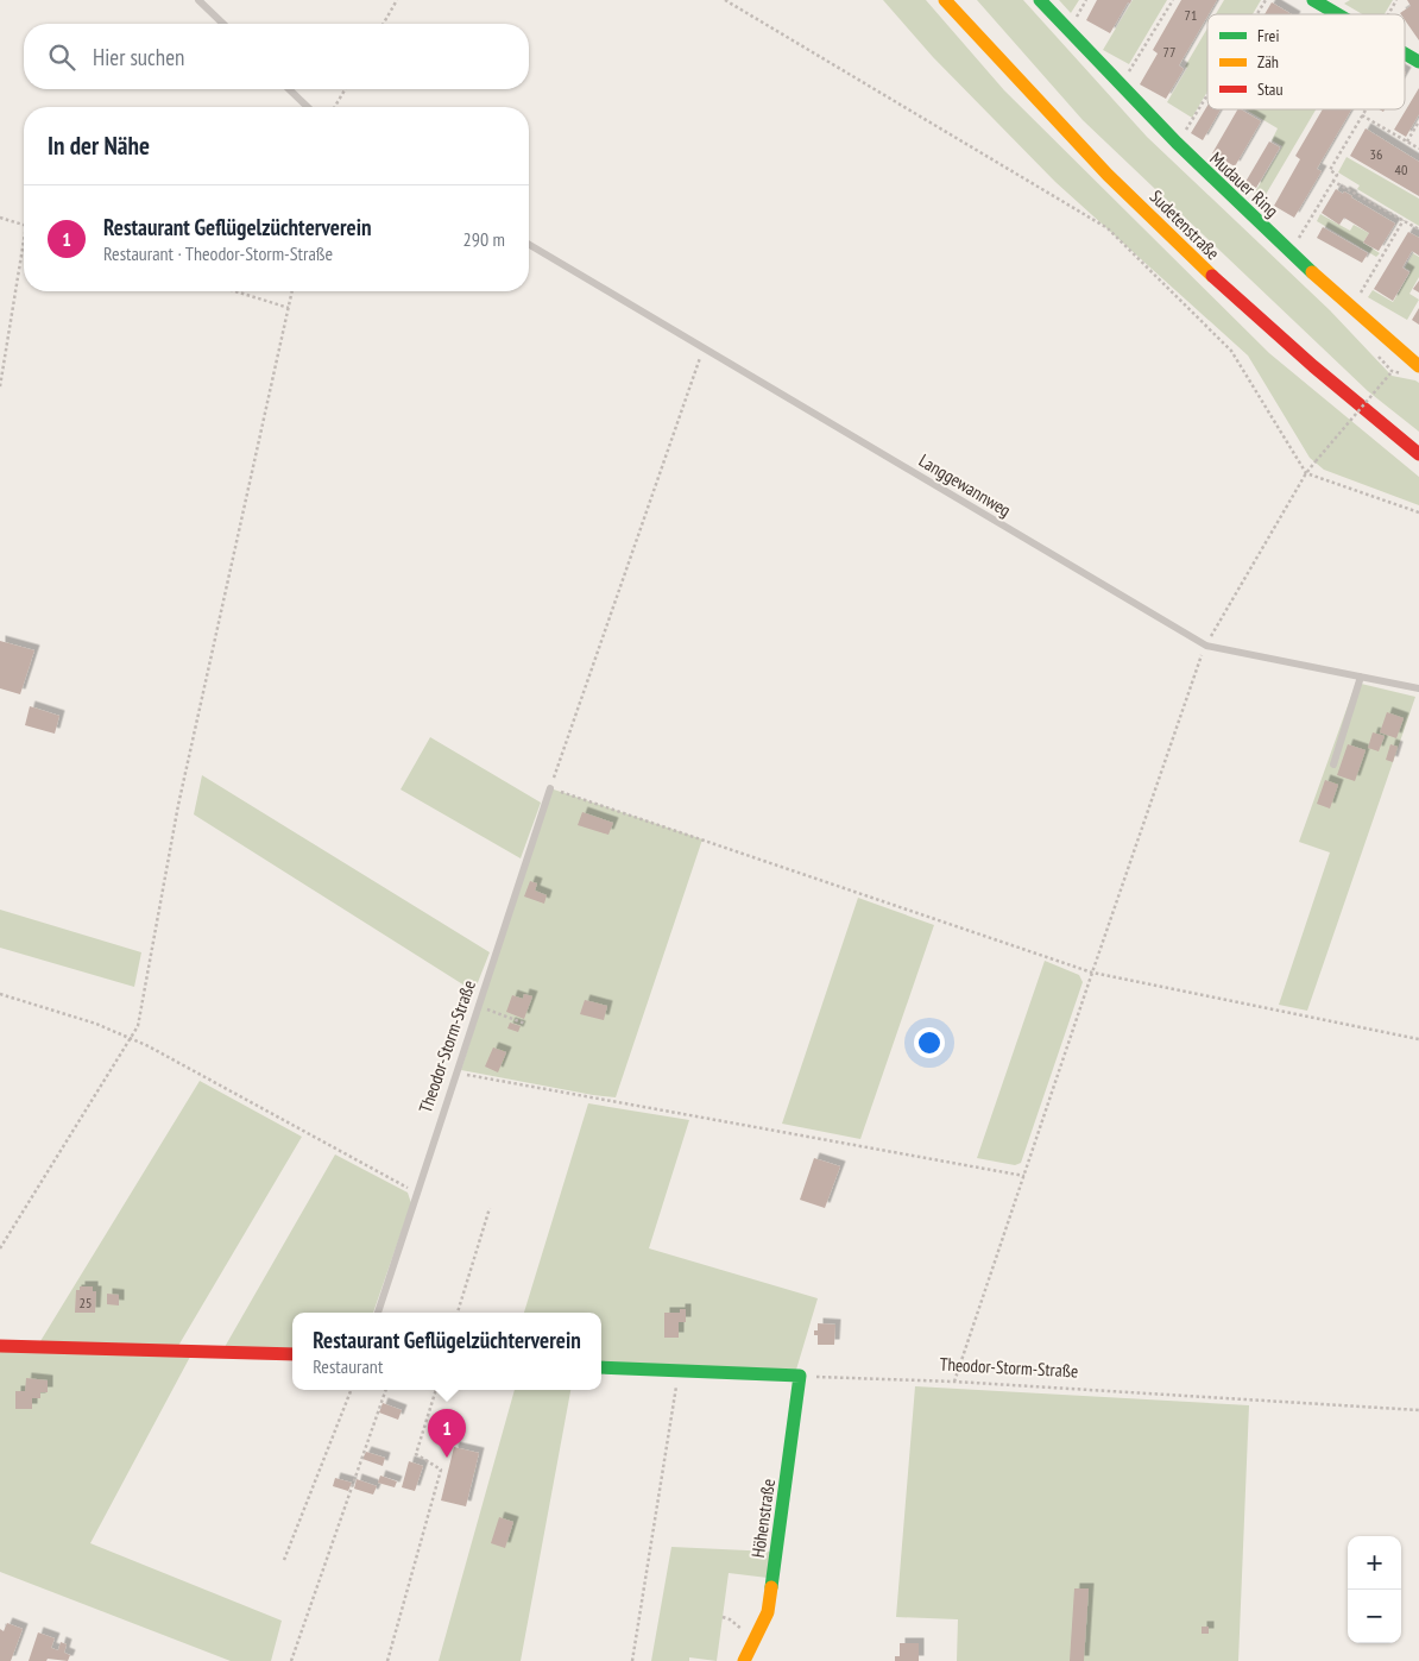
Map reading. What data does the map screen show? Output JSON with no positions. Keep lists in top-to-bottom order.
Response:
{
  "streets": {
    "street": ["Mudauer Ring", "Sudetenstraße", "Höhenstraße"],
    "lane": ["Langgewannweg", "Theodor-Storm-Straße"]
  },
  "crossings": [
    ["Theodor-Storm-Straße", "Höhenstraße"]
  ],
  "house_numbers": [
    "71",
    "77",
    "36",
    "40",
    "25"
  ],
  "legend": ["Frei", "Zäh", "Stau"],
  "page": {
    "search": "Hier suchen",
    "heading": "In der Nähe",
    "list": [
      {
        "mark": "1",
        "name": "Restaurant Geflügelzüchterverein",
        "note": "Restaurant · Theodor-Storm-Straße",
        "value": "290 m"
      }
    ],
    "popup": ["Restaurant Geflügelzüchterverein", "Restaurant"],
    "pins": "1",
    "map_buttons": ["+", "−"]
  }
}
